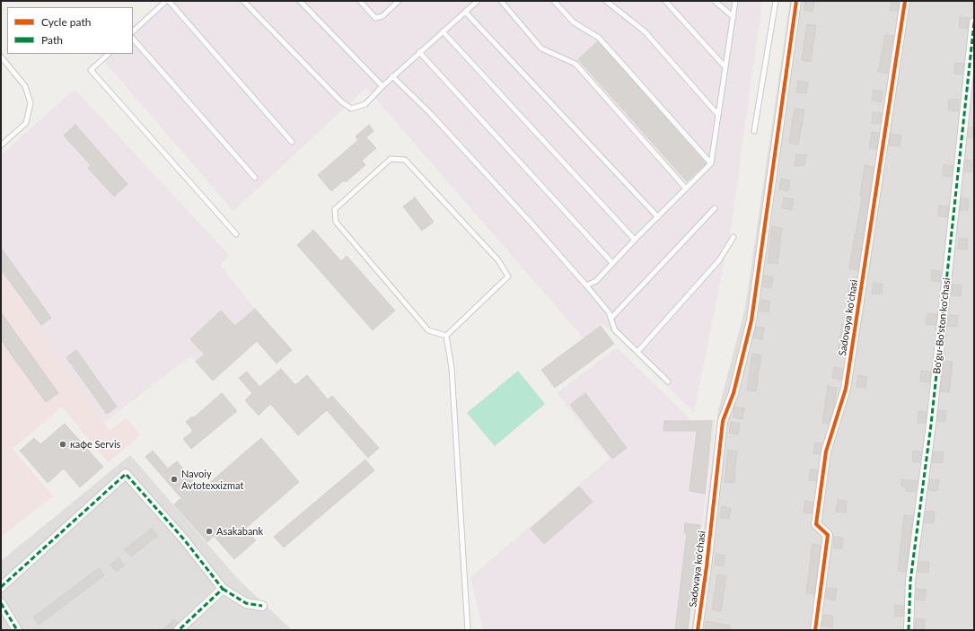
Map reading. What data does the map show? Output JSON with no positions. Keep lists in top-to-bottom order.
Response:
{
  "streets": {
    "street": ["Sadovaya ko'chasi", "Bo'gu-Bo'ston ko'chasi"]
  },
  "places": ["кафе Servis", "Navoiy Avtotexxizmat", "Asakabank"],
  "legend": ["Cycle path", "Path"]
}
